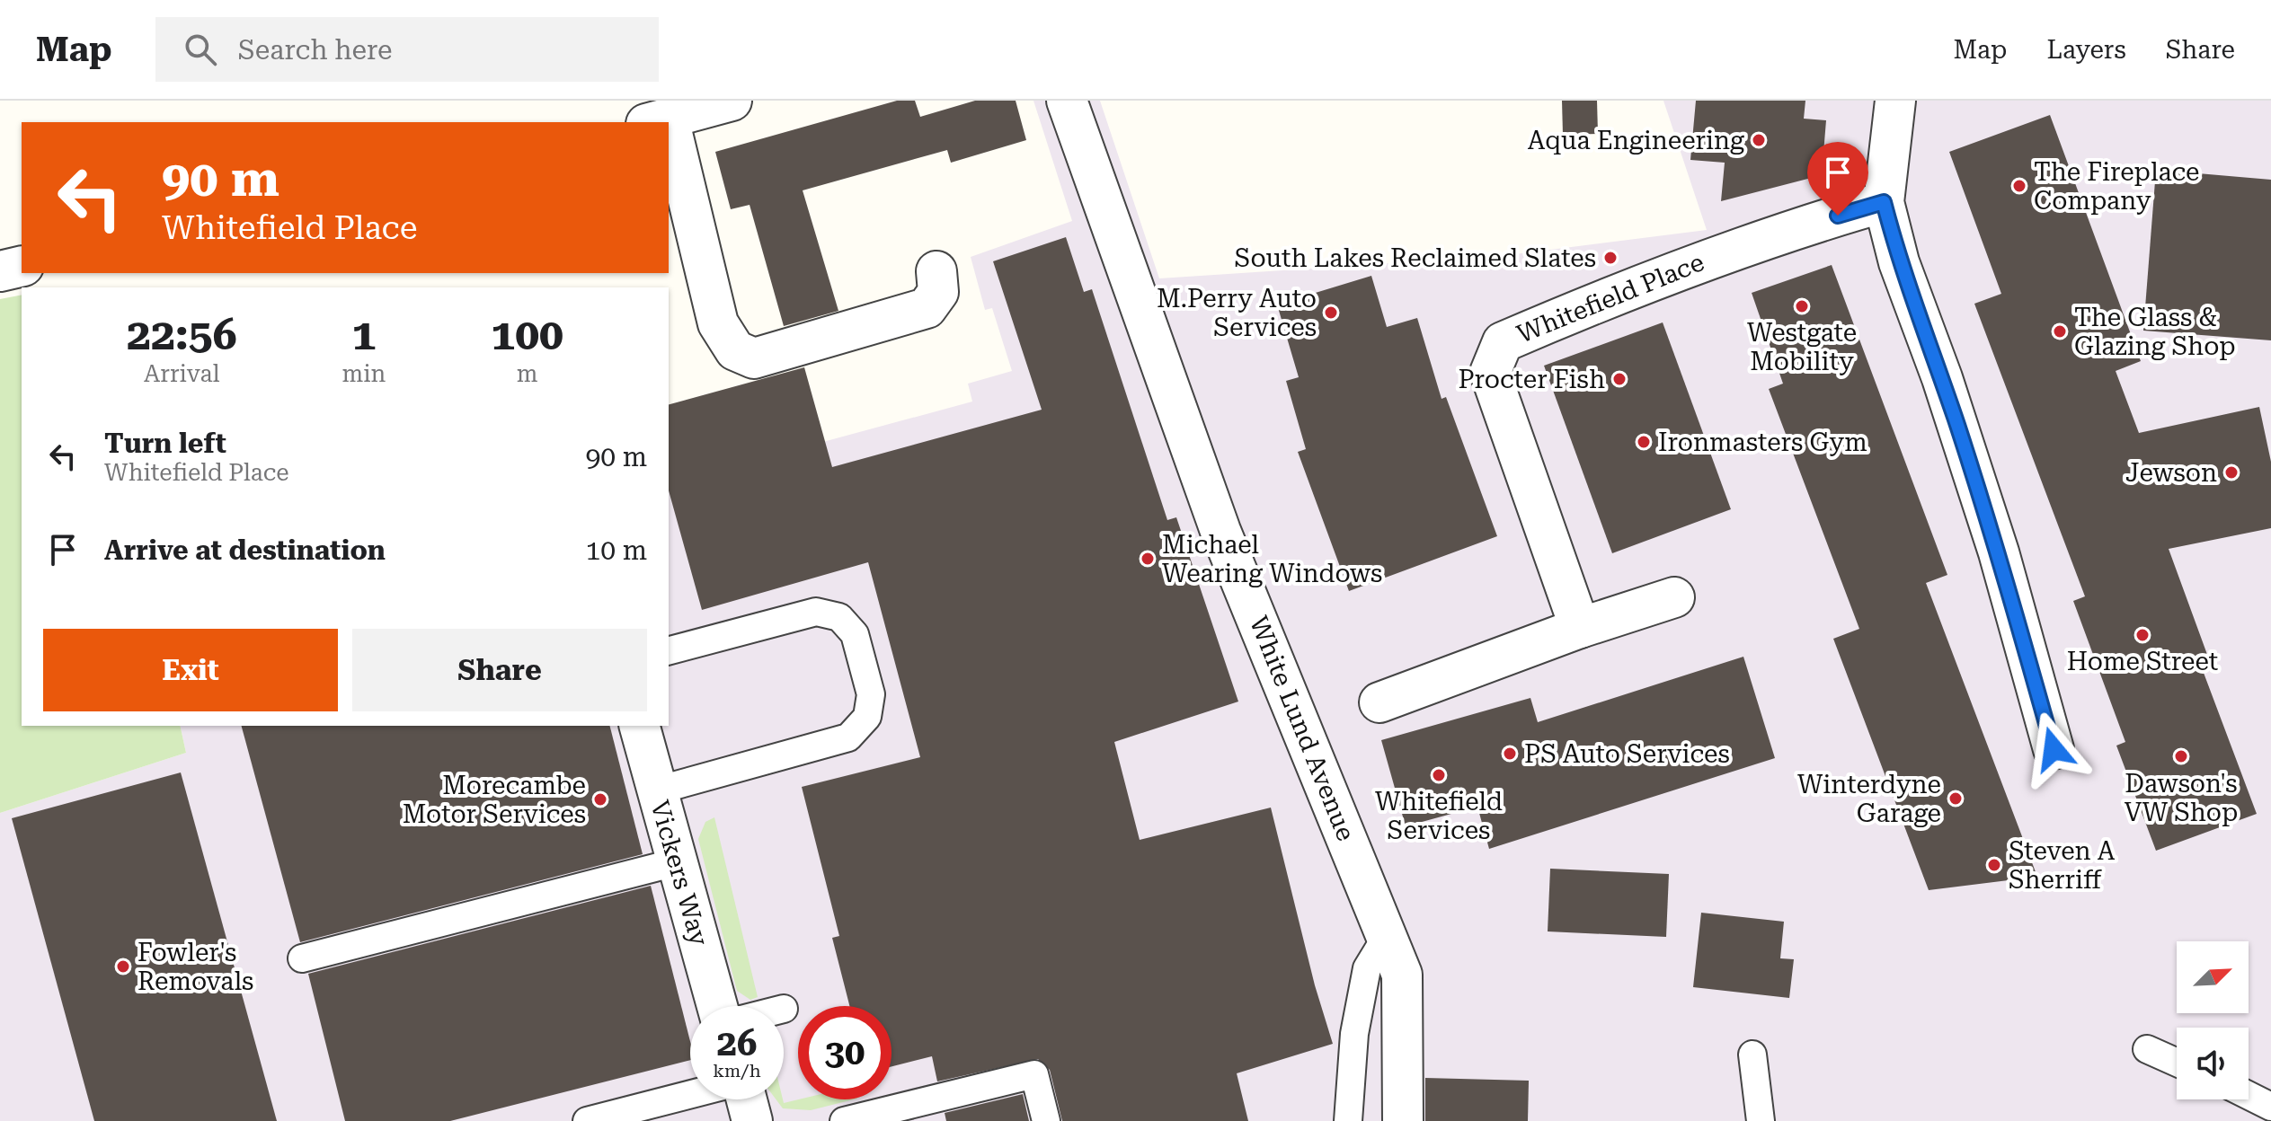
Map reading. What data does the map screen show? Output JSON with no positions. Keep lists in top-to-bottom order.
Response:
{
  "streets": {
    "street": ["Whitefield Place", "White Lund Avenue", "Vickers Way"]
  },
  "places": [
    "Aqua Engineering",
    "The Fireplace Company",
    "South Lakes Reclaimed Slates",
    "Westgate Mobility",
    "M.Perry Auto Services",
    "The Glass & Glazing Shop",
    "Procter Fish",
    "Ironmasters Gym",
    "Jewson",
    "Michael Wearing Windows",
    "Home Street",
    "PS Auto Services",
    "Dawson's VW Shop",
    "Whitefield Services",
    "Winterdyne Garage",
    "Morecambe Motor Services",
    "Steven A Sherriff",
    "Fowler's Removals"
  ],
  "north": "top right",
  "page": {
    "header": "Map",
    "search": "Search here",
    "nav": ["Map", "Layers", "Share"],
    "turn": ["90 m", "Whitefield Place"],
    "eta": [
      "22:56",
      "Arrival",
      "1",
      "min",
      "100",
      "m"
    ],
    "list": [
      {
        "name": "Turn left",
        "note": "Whitefield Place",
        "value": "90 m"
      },
      {
        "name": "Arrive at destination",
        "value": "10 m"
      }
    ],
    "buttons": ["Exit", "Share"],
    "speed": "26 km/h",
    "limit": "30"
  }
}
